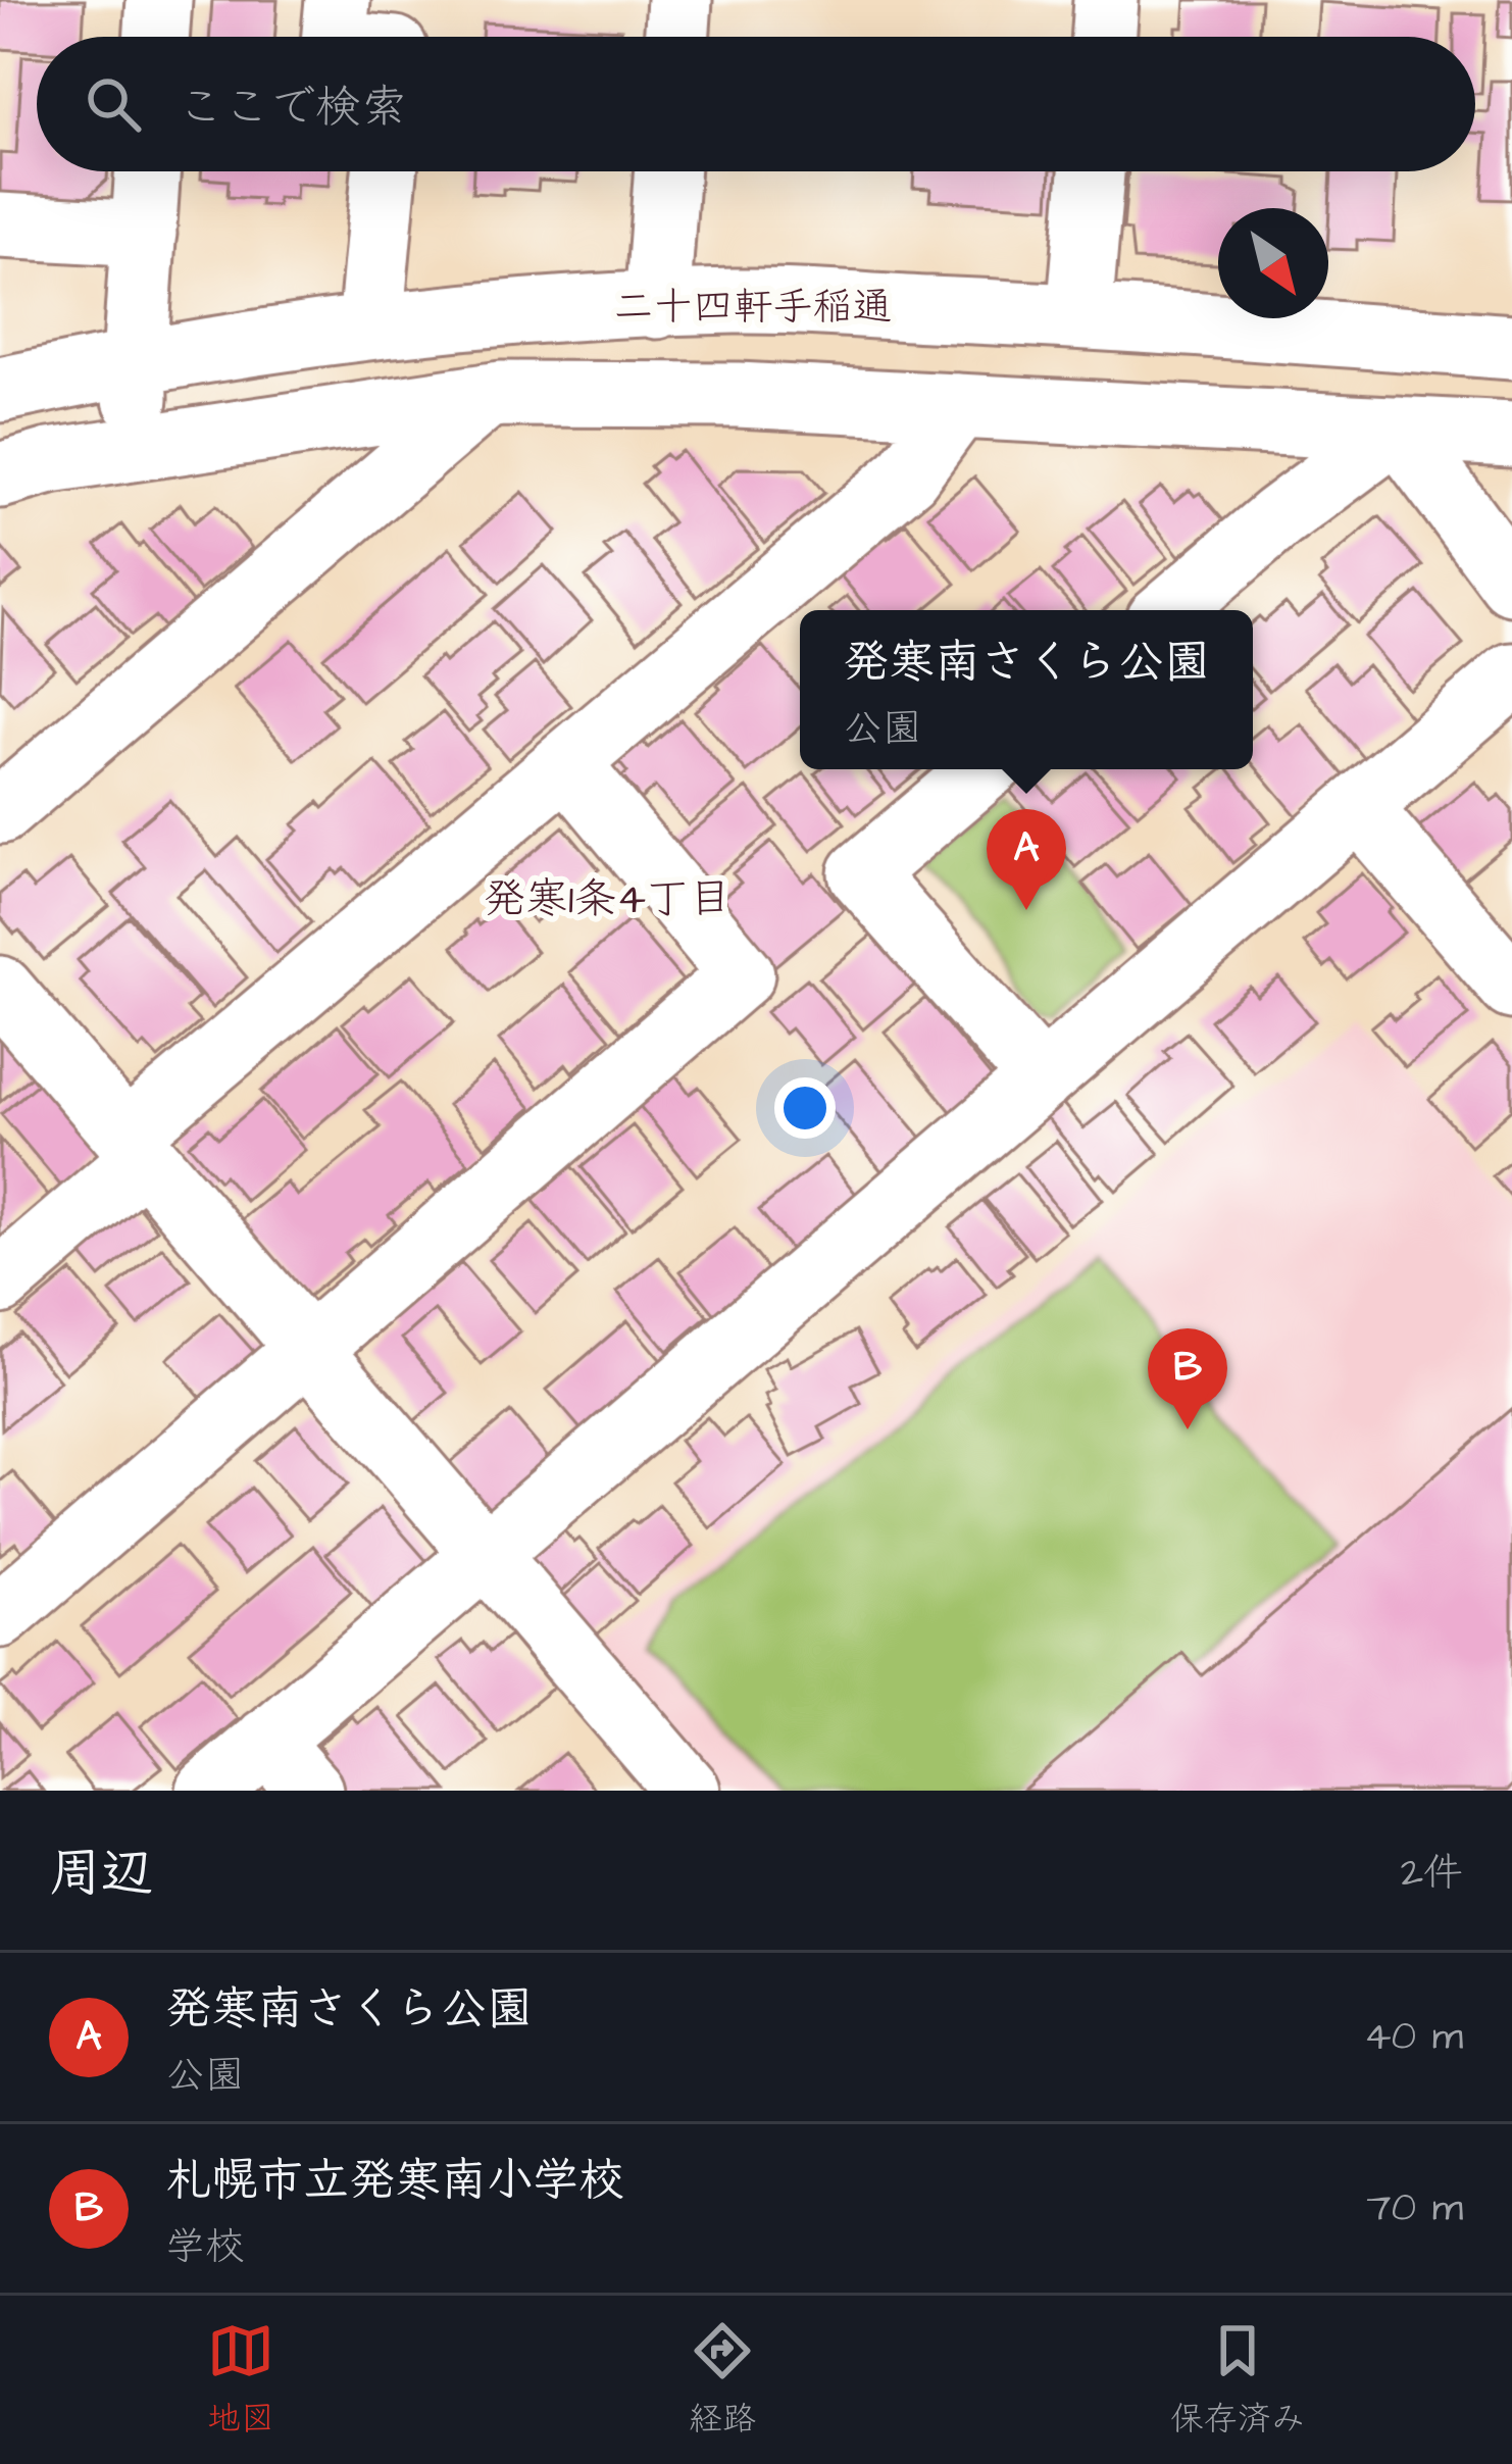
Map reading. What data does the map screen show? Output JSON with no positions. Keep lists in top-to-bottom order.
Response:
{
  "streets": {
    "street": ["二十四軒手稲通"]
  },
  "districts": ["発寒1条4丁目"],
  "north": "bottom right",
  "page": {
    "search": "ここで検索",
    "popup": ["発寒南さくら公園", "公園"],
    "pins": ["A", "B"],
    "heading": ["周辺", "2件"],
    "list": [
      {
        "mark": "A",
        "name": "発寒南さくら公園",
        "note": "公園",
        "value": "40 m"
      },
      {
        "mark": "B",
        "name": "札幌市立発寒南小学校",
        "note": "学校",
        "value": "70 m"
      }
    ],
    "nav": ["地図", "経路", "保存済み"]
  }
}
